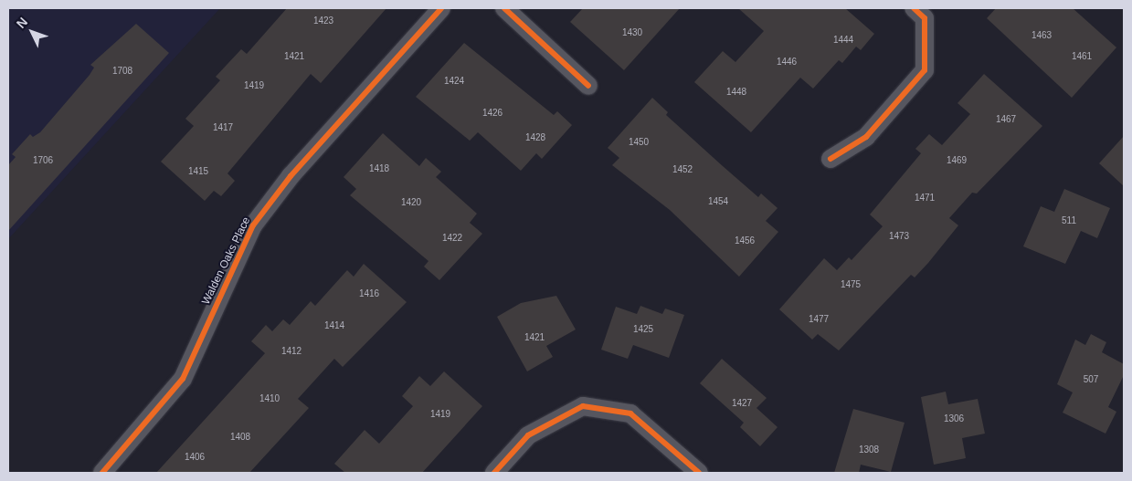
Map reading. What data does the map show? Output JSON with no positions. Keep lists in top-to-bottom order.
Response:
{
  "streets": {
    "street": ["Walden Oaks Place"]
  },
  "house_numbers": [
    "1423",
    "1430",
    "1463",
    "1444",
    "1421",
    "1461",
    "1446",
    "1708",
    "1424",
    "1419",
    "1448",
    "1426",
    "1467",
    "1417",
    "1428",
    "1450",
    "1706",
    "1469",
    "1418",
    "1452",
    "1415",
    "1471",
    "1454",
    "1420",
    "511",
    "1473",
    "1422",
    "1456",
    "1475",
    "1416",
    "1477",
    "1414",
    "1425",
    "1421",
    "1412",
    "507",
    "1410",
    "1427",
    "1419",
    "1306",
    "1408",
    "1308",
    "1406"
  ],
  "north": "top left"
}
